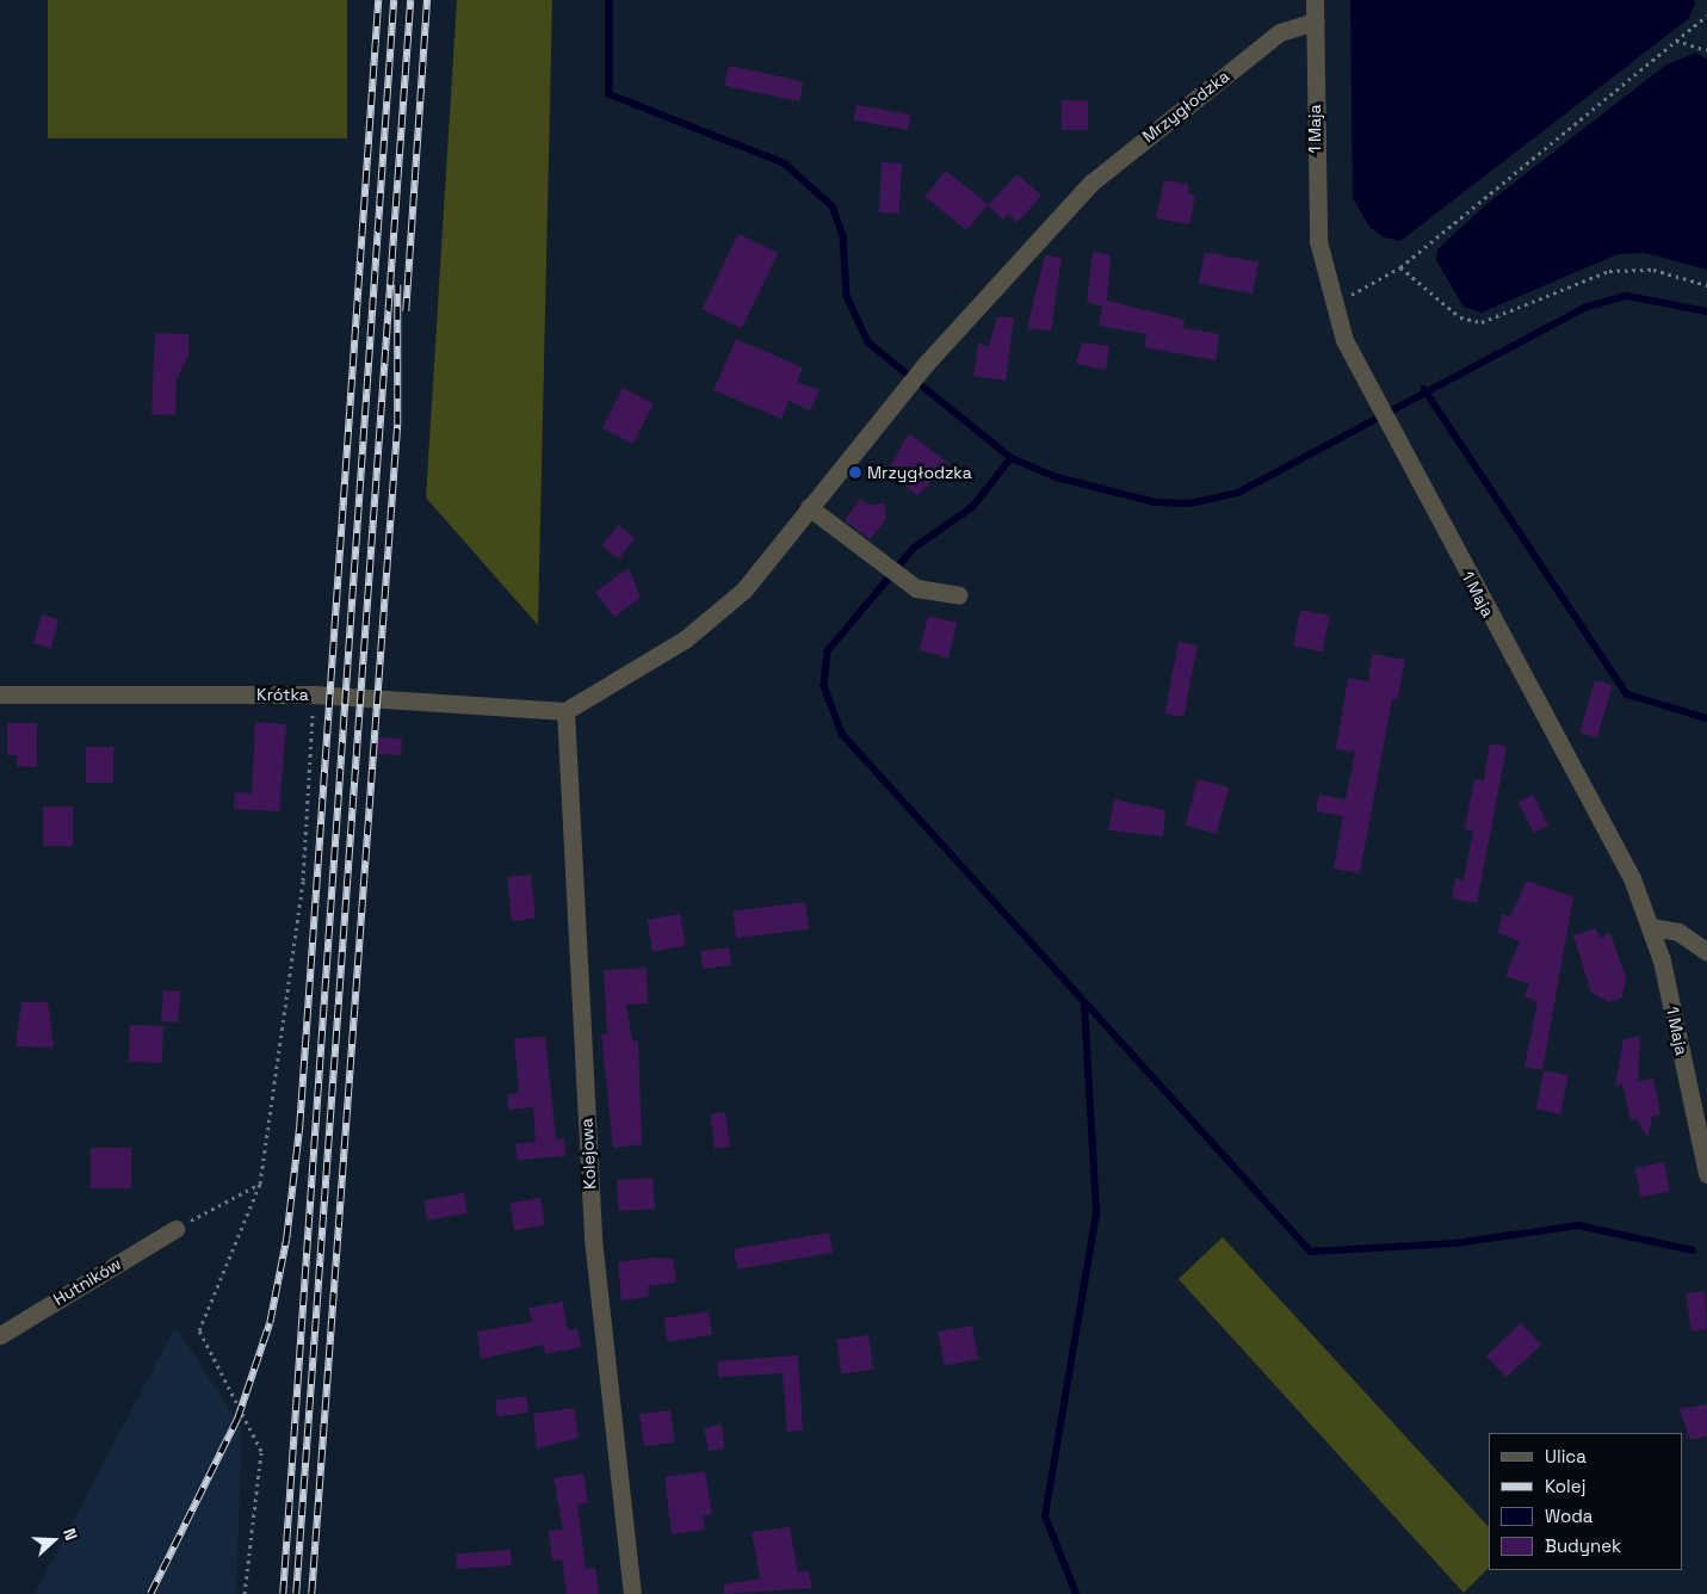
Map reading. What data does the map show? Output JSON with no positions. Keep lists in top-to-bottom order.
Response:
{
  "streets": {
    "street": [
      "Mrzygłodzka",
      "1 Maja",
      "Krótka",
      "Kolejowa",
      "Hutników"
    ]
  },
  "crossings": [
    ["Mrzygłodzka", "1 Maja"],
    ["Mrzygłodzka", "Krótka"],
    ["Mrzygłodzka", "Kolejowa"],
    ["Krótka", "Kolejowa"]
  ],
  "places": ["Mrzygłodzka"],
  "legend": [
    "Ulica",
    "Kolej",
    "Woda",
    "Budynek"
  ],
  "north": "right"
}
